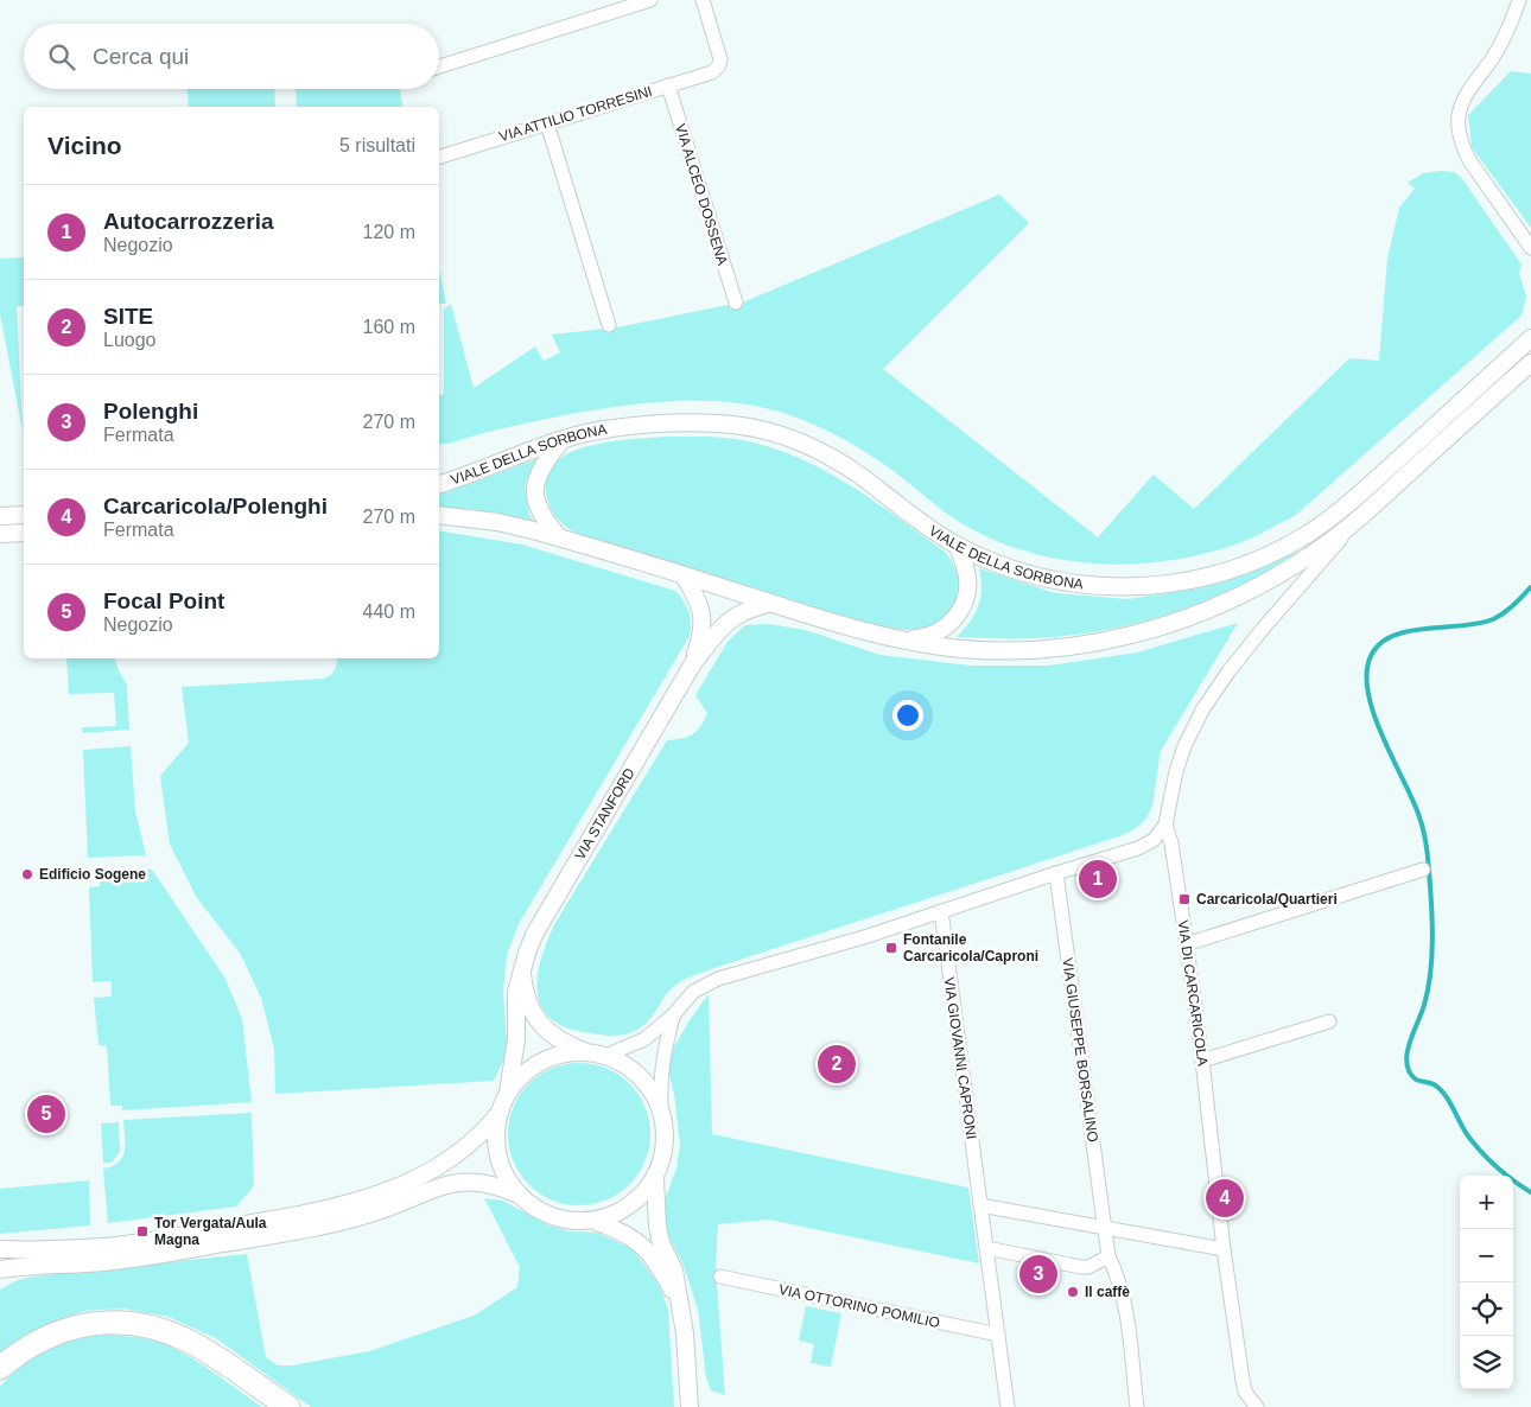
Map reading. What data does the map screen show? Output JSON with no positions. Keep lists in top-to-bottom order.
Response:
{
  "streets": {
    "street": [
      "VIA ATTILIO TORRESINI",
      "VIA ALCEO DOSSENA",
      "VIALE DELLA SORBONA",
      "VIA STANFORD",
      "VIA DI CARCARICOLA",
      "VIA GIUSEPPE BORSALINO",
      "VIA GIOVANNI CAPRONI",
      "VIA OTTORINO POMILIO"
    ]
  },
  "crossings": [
    ["VIA ATTILIO TORRESINI", "VIA ALCEO DOSSENA"]
  ],
  "places": {
    "other": ["Edificio Sogene", "Il caffè"],
    "transit": ["Carcaricola/Quartieri", "Fontanile Carcaricola/Caproni", "Tor Vergata/Aula Magna"]
  },
  "page": {
    "search": "Cerca qui",
    "heading": ["Vicino", "5 risultati"],
    "list": [
      {
        "mark": "1",
        "name": "Autocarrozzeria",
        "note": "Negozio",
        "value": "120 m"
      },
      {
        "mark": "2",
        "name": "SITE",
        "note": "Luogo",
        "value": "160 m"
      },
      {
        "mark": "3",
        "name": "Polenghi",
        "note": "Fermata",
        "value": "270 m"
      },
      {
        "mark": "4",
        "name": "Carcaricola/Polenghi",
        "note": "Fermata",
        "value": "270 m"
      },
      {
        "mark": "5",
        "name": "Focal Point",
        "note": "Negozio",
        "value": "440 m"
      }
    ],
    "pins": [
      "1",
      "2",
      "5",
      "4",
      "3"
    ],
    "map_buttons": ["+", "−"]
  }
}
